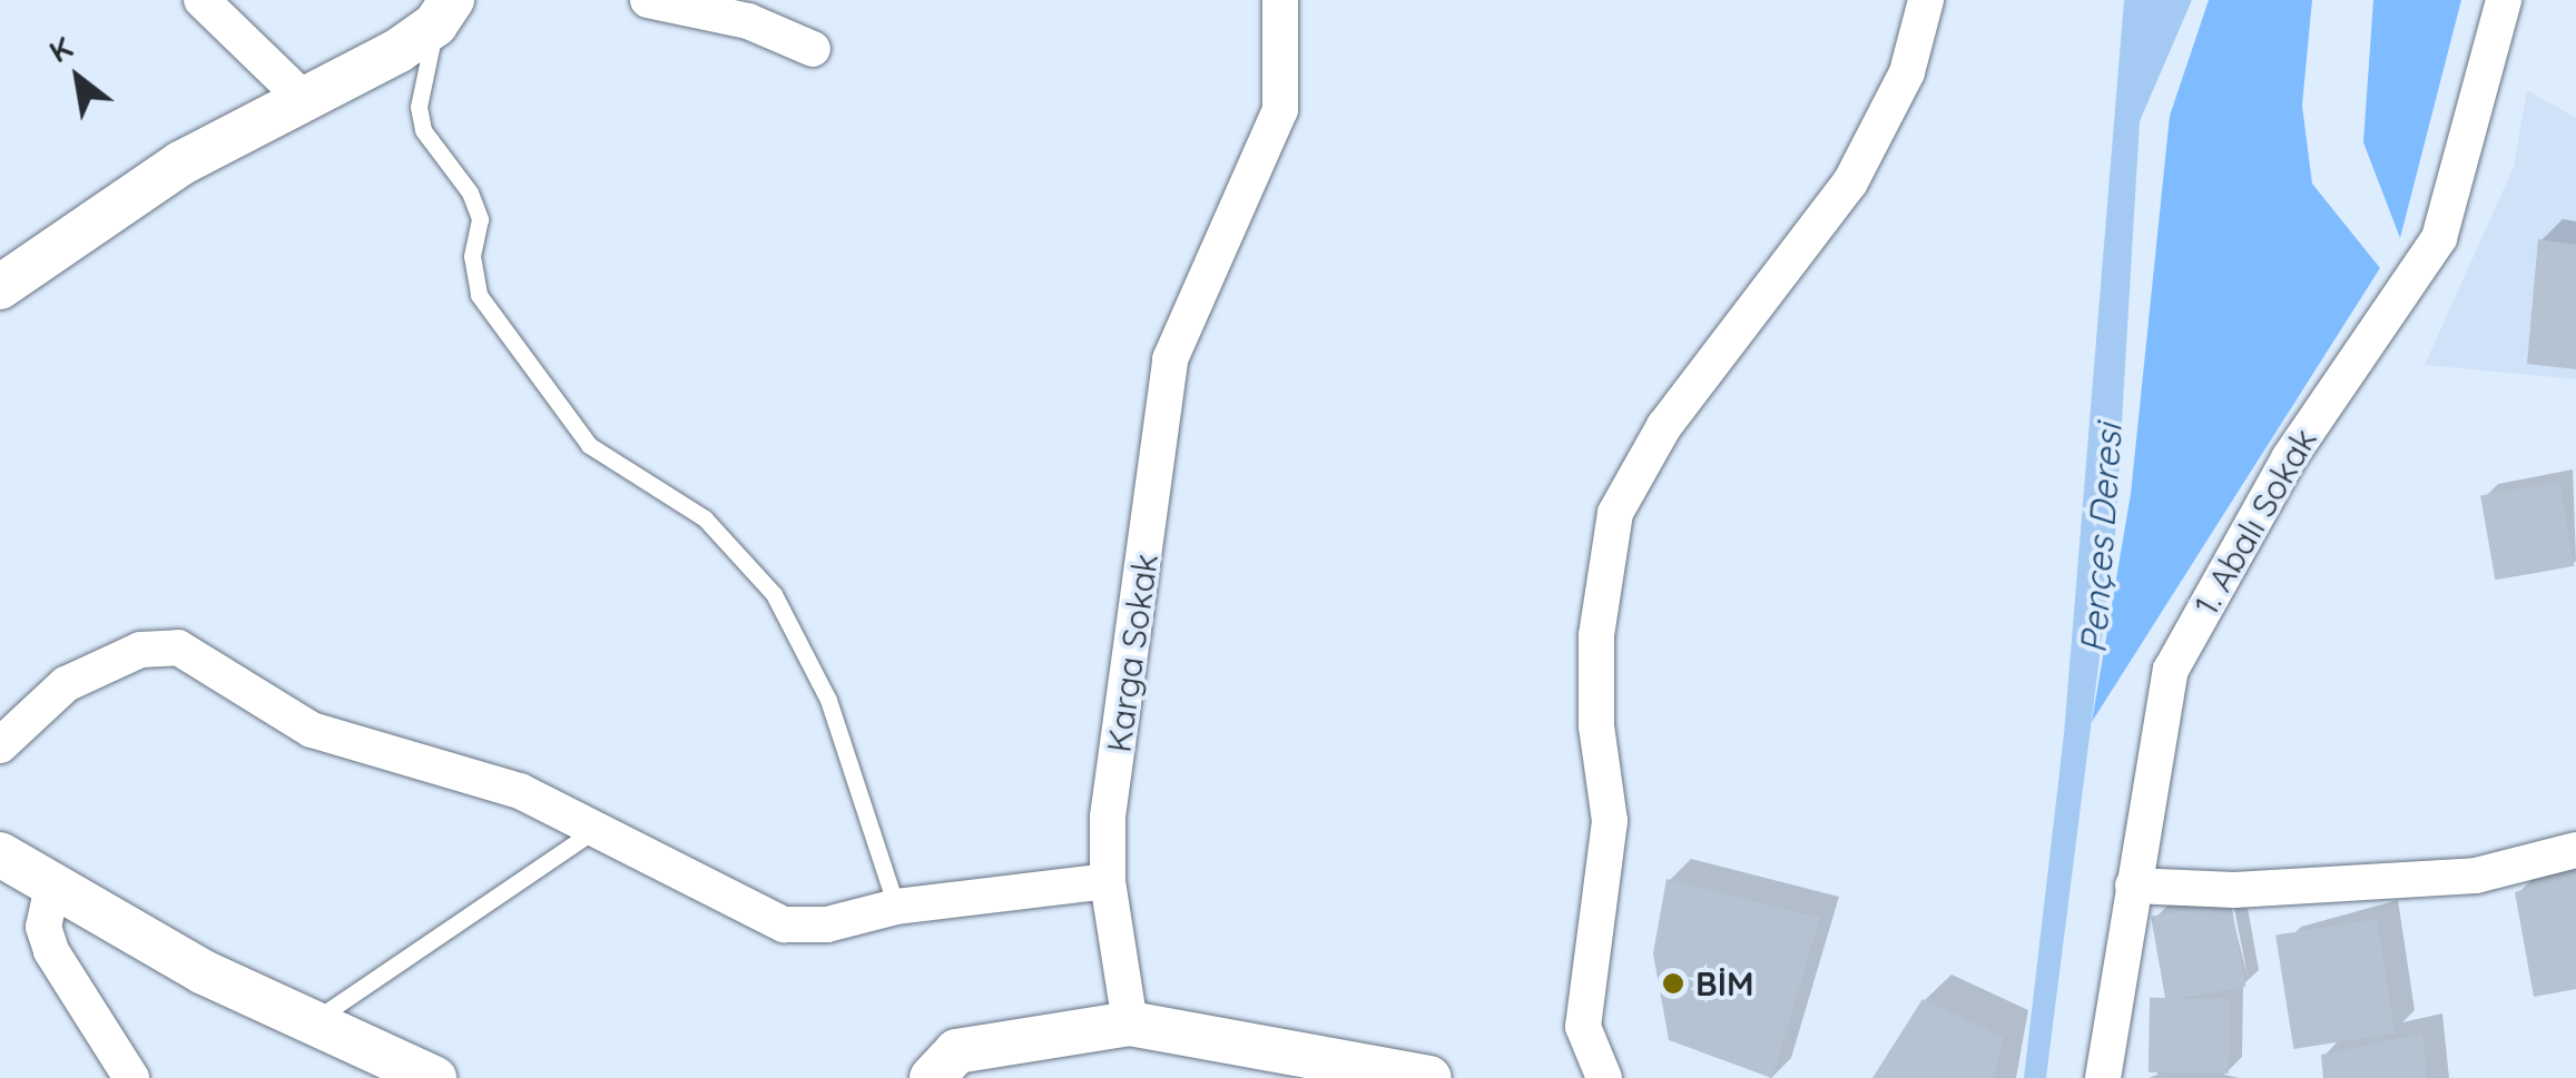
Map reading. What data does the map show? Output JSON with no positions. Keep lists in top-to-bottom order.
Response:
{
  "streets": {
    "street": ["1. Abalı Sokak", "Karga Sokak"]
  },
  "water": ["Pençes Deresi"],
  "places": ["BİM"],
  "north": "top left"
}
